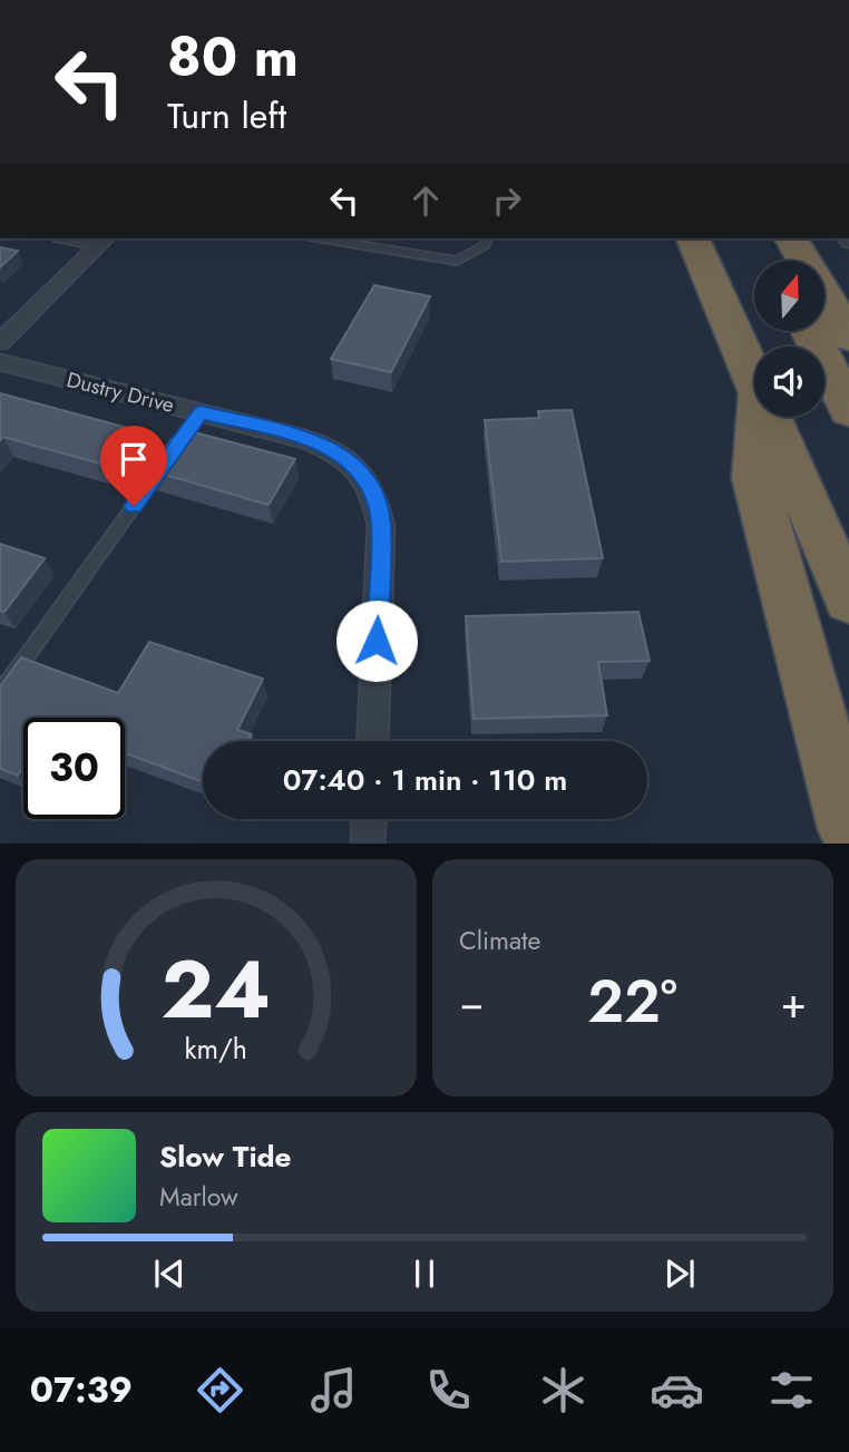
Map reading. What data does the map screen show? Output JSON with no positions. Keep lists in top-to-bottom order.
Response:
{
  "streets": {
    "street": ["Dustry Drive"]
  },
  "north": "top",
  "page": {
    "turn": ["80 m", "Turn left"],
    "limit": "30",
    "trip": "07:40 · 1 min · 110 m",
    "tile": "Climate",
    "heat": ["−", "22°", "+"],
    "song": ["Slow Tide", "Marlow"],
    "tabs": "07:39",
    "gauge": ["24", "km/h"]
  }
}
